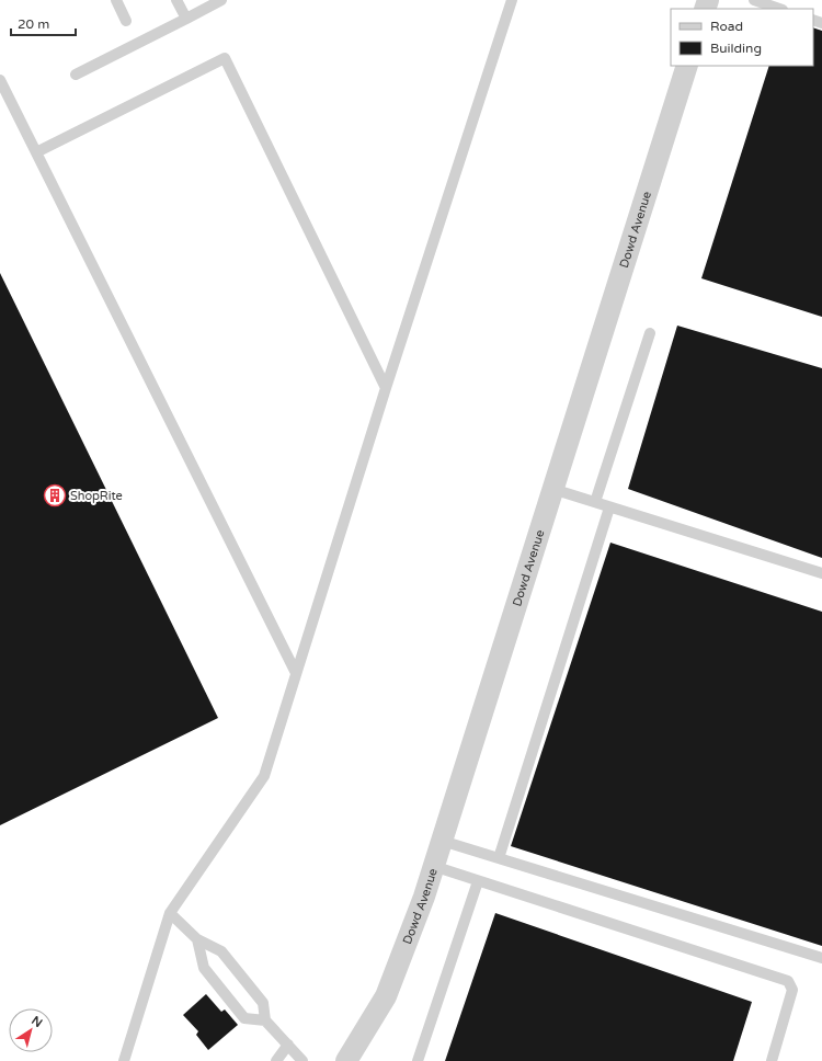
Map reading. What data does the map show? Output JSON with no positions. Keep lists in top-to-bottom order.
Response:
{
  "streets": {
    "street": ["Dowd Avenue"]
  },
  "places": {
    "building": ["ShopRite"]
  },
  "legend": ["Road", "Building"],
  "scale_bar": "20 m",
  "north": "top right"
}
